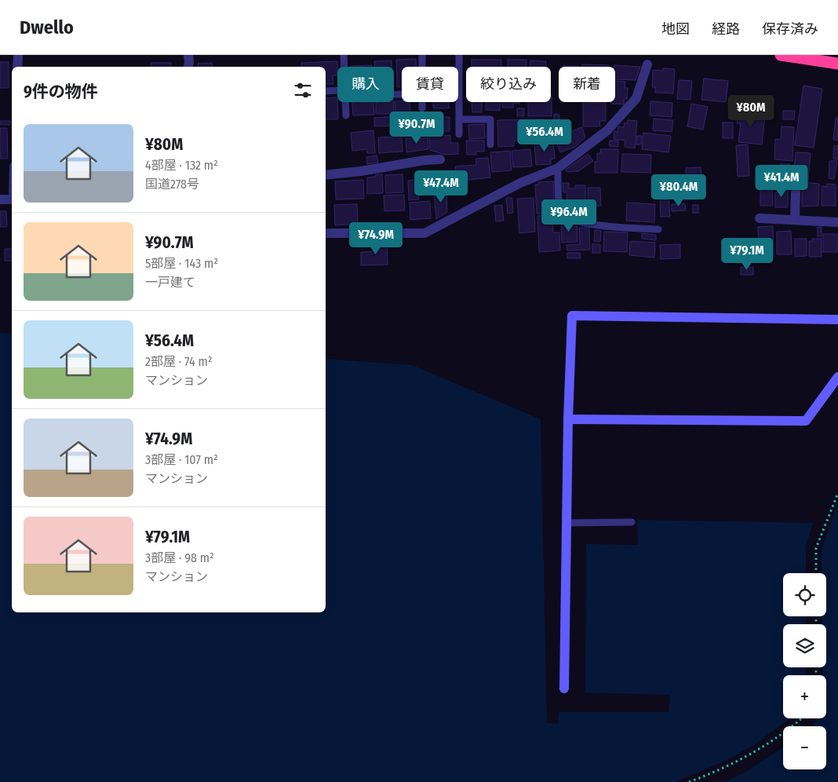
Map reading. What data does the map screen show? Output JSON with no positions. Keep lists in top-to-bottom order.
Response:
{
  "page": {
    "header": "Dwello",
    "nav": ["地図", "経路", "保存済み"],
    "chip": [
      "購入",
      "賃貸",
      "絞り込み",
      "新着"
    ],
    "heading": "9件の物件",
    "price": [
      "¥80M",
      "¥90.7M",
      "¥56.4M",
      "¥41.4M",
      "¥47.4M",
      "¥80.4M",
      "¥96.4M",
      "¥74.9M",
      "¥79.1M"
    ],
    "list": [
      {
        "name": "¥80M",
        "note": "4部屋 · 132 m² · 国道278号"
      },
      {
        "name": "¥90.7M",
        "note": "5部屋 · 143 m² · 一戸建て"
      },
      {
        "name": "¥56.4M",
        "note": "2部屋 · 74 m² · マンション"
      },
      {
        "name": "¥74.9M",
        "note": "3部屋 · 107 m² · マンション"
      },
      {
        "name": "¥79.1M",
        "note": "3部屋 · 98 m² · マンション"
      }
    ],
    "map_buttons": ["+", "−"]
  }
}
